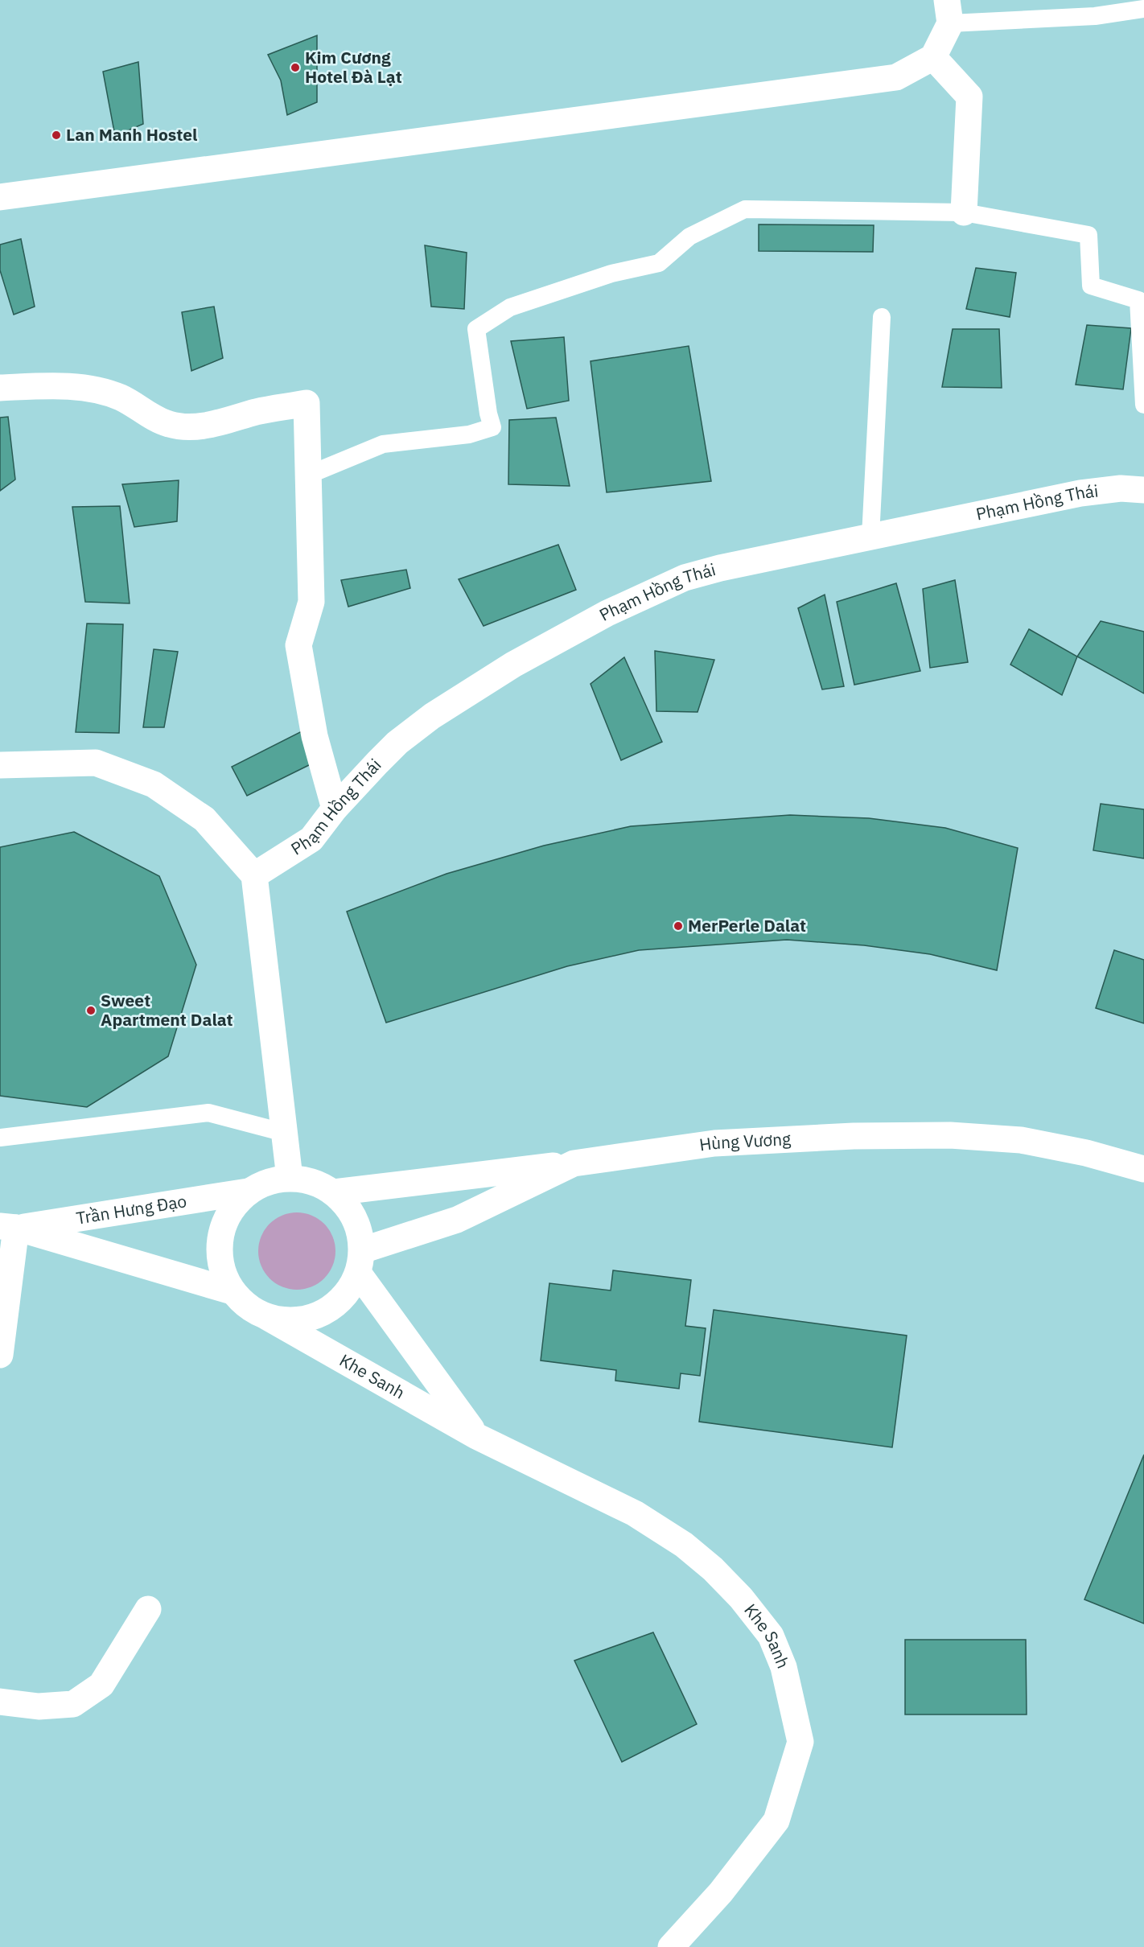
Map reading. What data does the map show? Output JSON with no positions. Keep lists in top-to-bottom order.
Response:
{
  "streets": {
    "main road": [
      "Phạm Hồng Thái",
      "Hùng Vương",
      "Trần Hưng Đạo",
      "Khe Sanh"
    ]
  },
  "crossings": [
    ["Hùng Vương", "Trần Hưng Đạo"],
    ["Hùng Vương", "Khe Sanh"],
    ["Trần Hưng Đạo", "Khe Sanh"]
  ],
  "places": [
    "Kim Cương Hotel Đà Lạt",
    "Lan Manh Hostel",
    "MerPerle Dalat",
    "Sweet Apartment Dalat"
  ]
}
